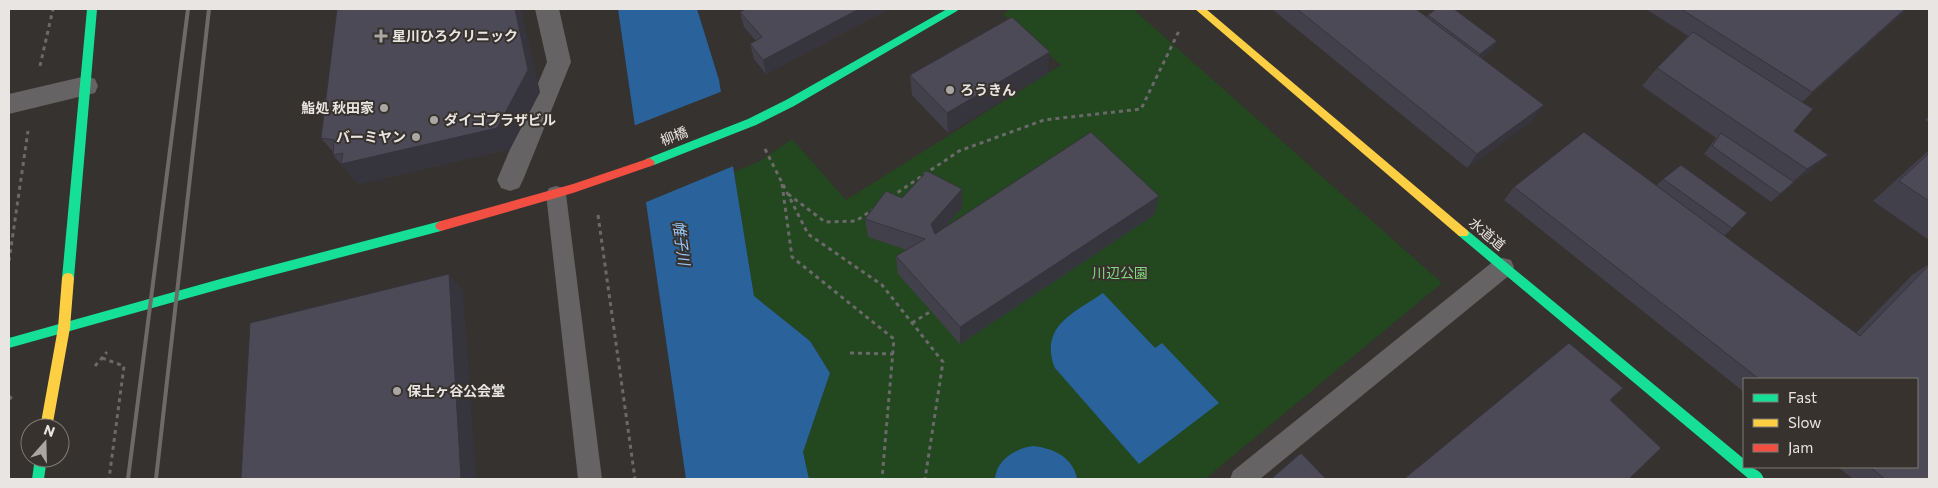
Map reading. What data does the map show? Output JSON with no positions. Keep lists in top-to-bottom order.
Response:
{
  "streets": {
    "street": ["柳橋", "水道道"]
  },
  "water": ["帷子川"],
  "parks": ["川辺公園"],
  "places": {
    "health": ["星川ひろクリニック"],
    "other": [
      "ろうきん",
      "鮨処 秋田家",
      "ダイゴプラザビル",
      "バーミヤン",
      "保土ヶ谷公会堂"
    ]
  },
  "legend": ["Fast", "Slow", "Jam"],
  "north": "top"
}
